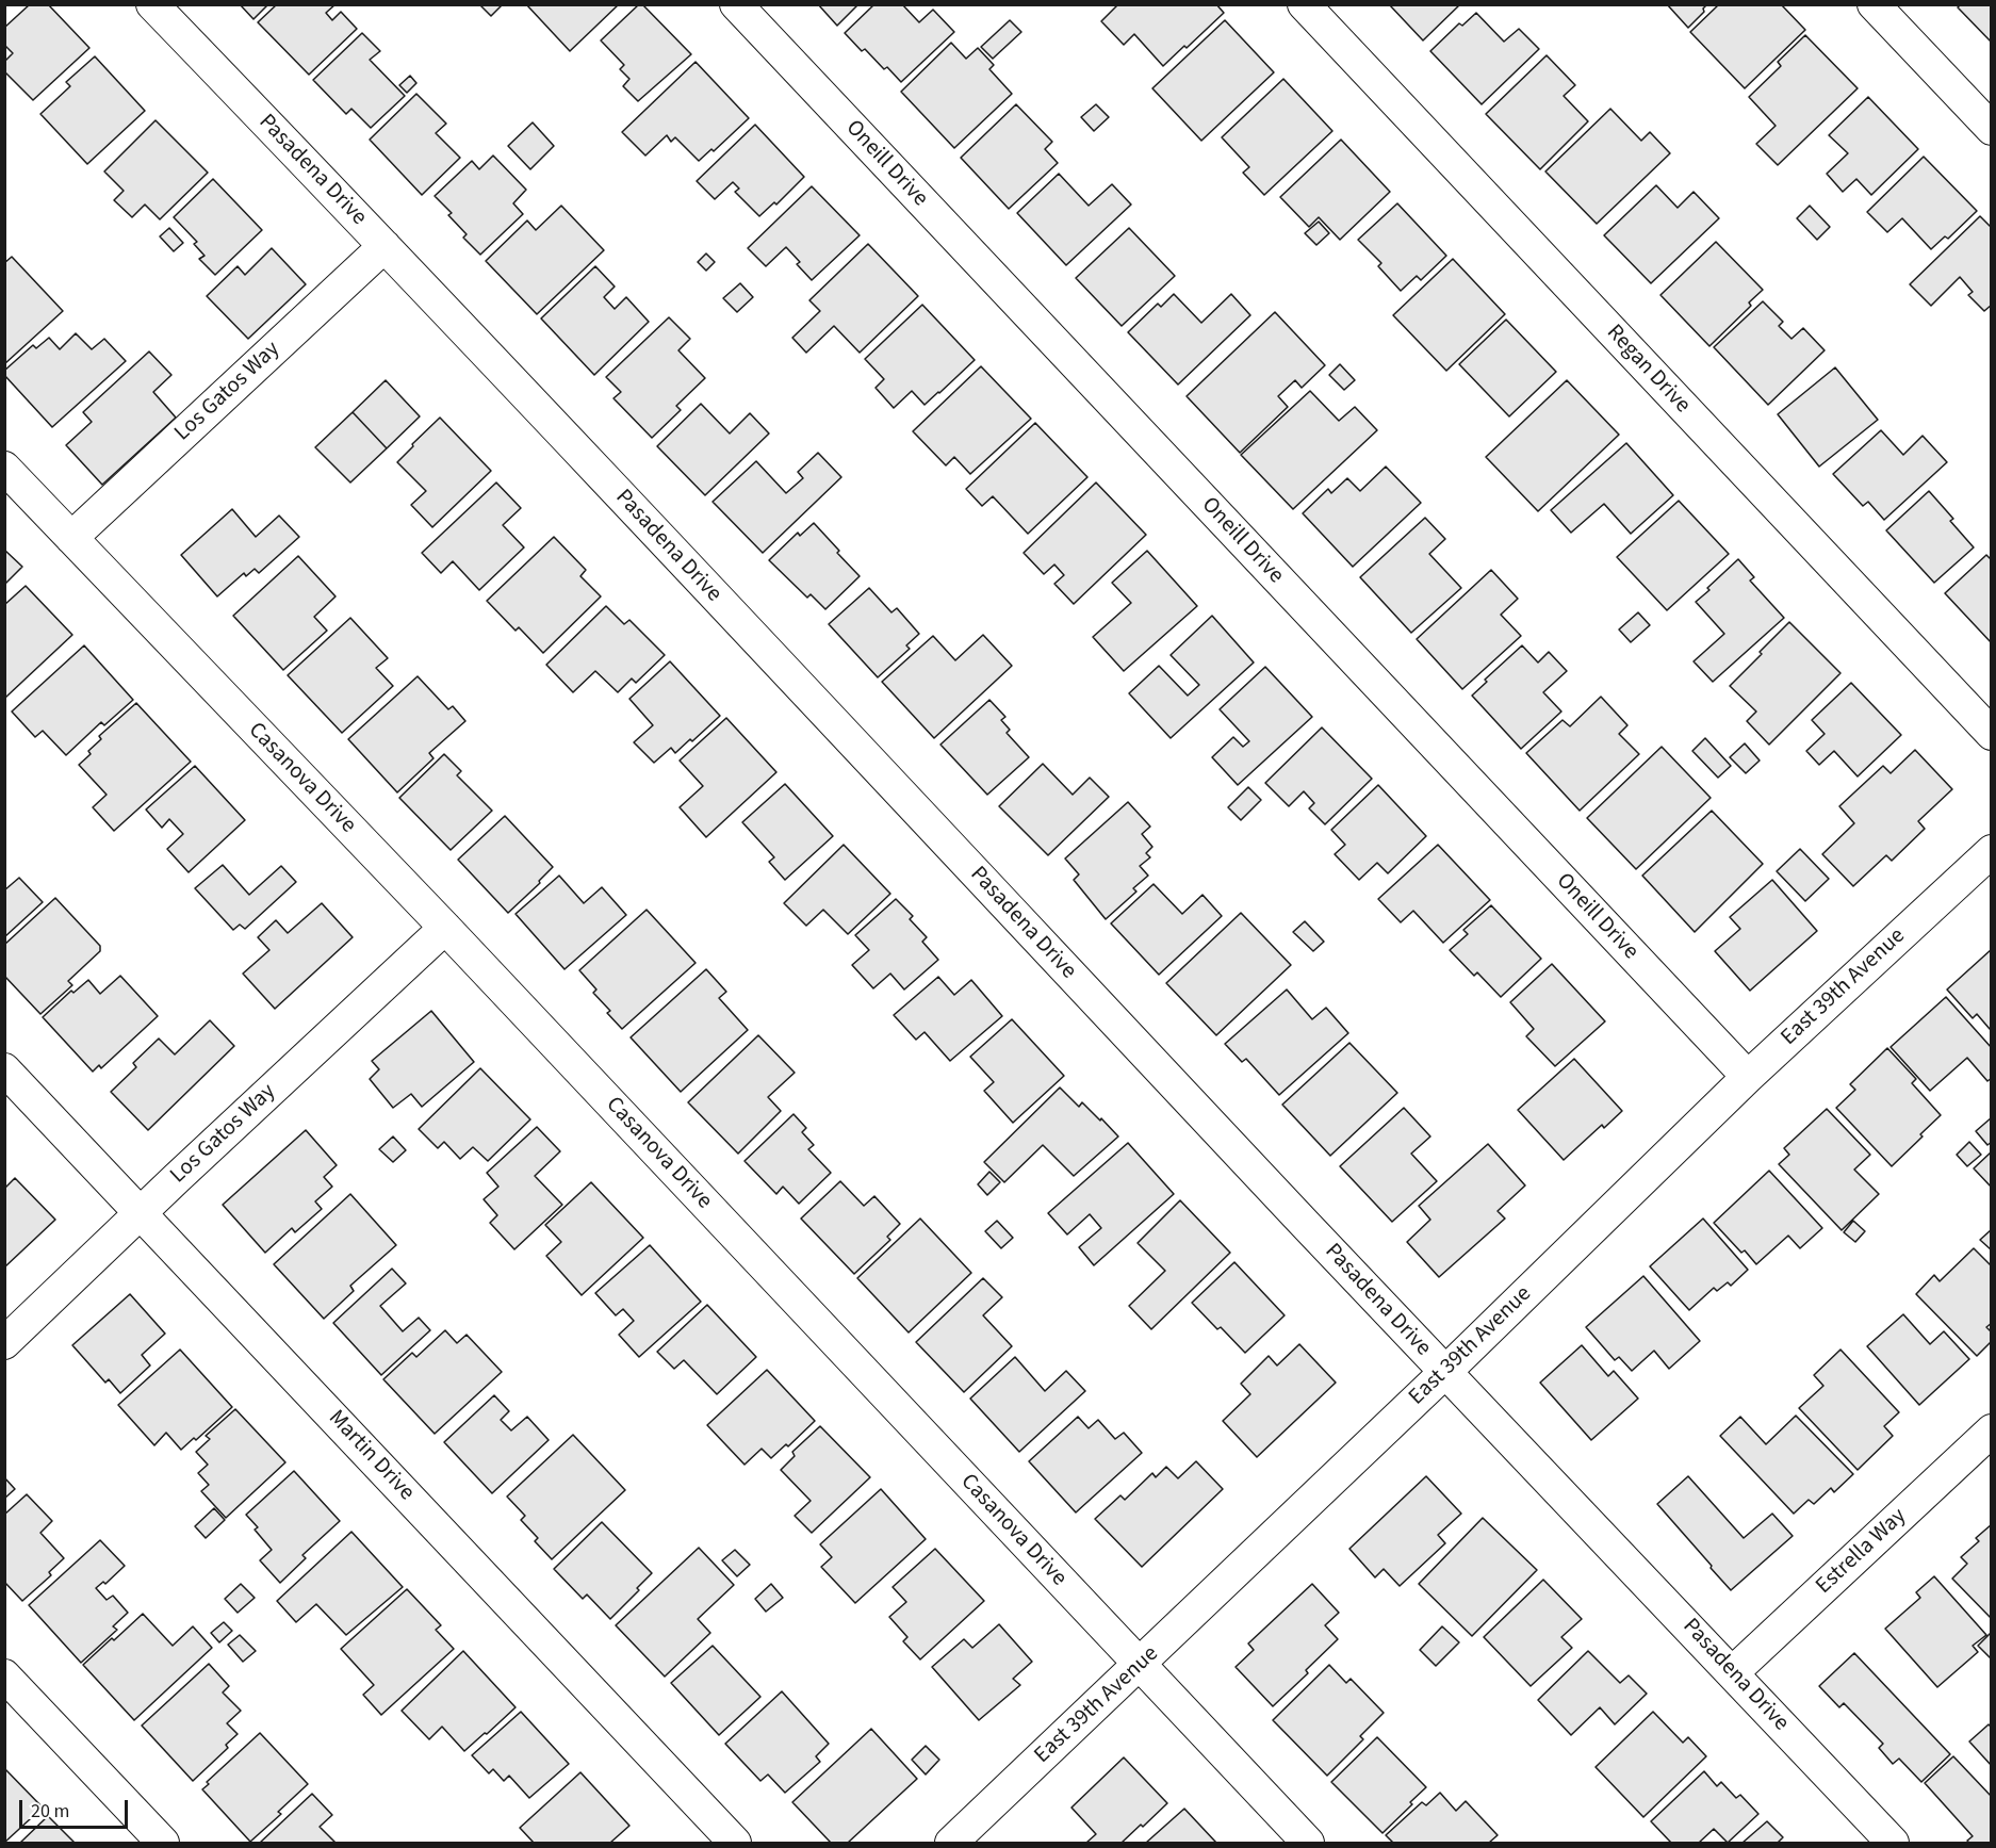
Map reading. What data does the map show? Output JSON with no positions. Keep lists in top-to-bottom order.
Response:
{
  "streets": {
    "street": [
      "Oneill Drive",
      "Pasadena Drive",
      "Regan Drive",
      "Los Gatos Way",
      "Casanova Drive",
      "East 39th Avenue",
      "Martin Drive",
      "Estrella Way"
    ]
  },
  "crossings": [
    ["Oneill Drive", "East 39th Avenue"],
    ["Pasadena Drive", "Los Gatos Way"],
    ["Pasadena Drive", "East 39th Avenue"],
    ["Pasadena Drive", "Estrella Way"],
    ["Los Gatos Way", "Casanova Drive"],
    ["Los Gatos Way", "Martin Drive"],
    ["Casanova Drive", "East 39th Avenue"]
  ],
  "scale_bar": "20 m"
}
